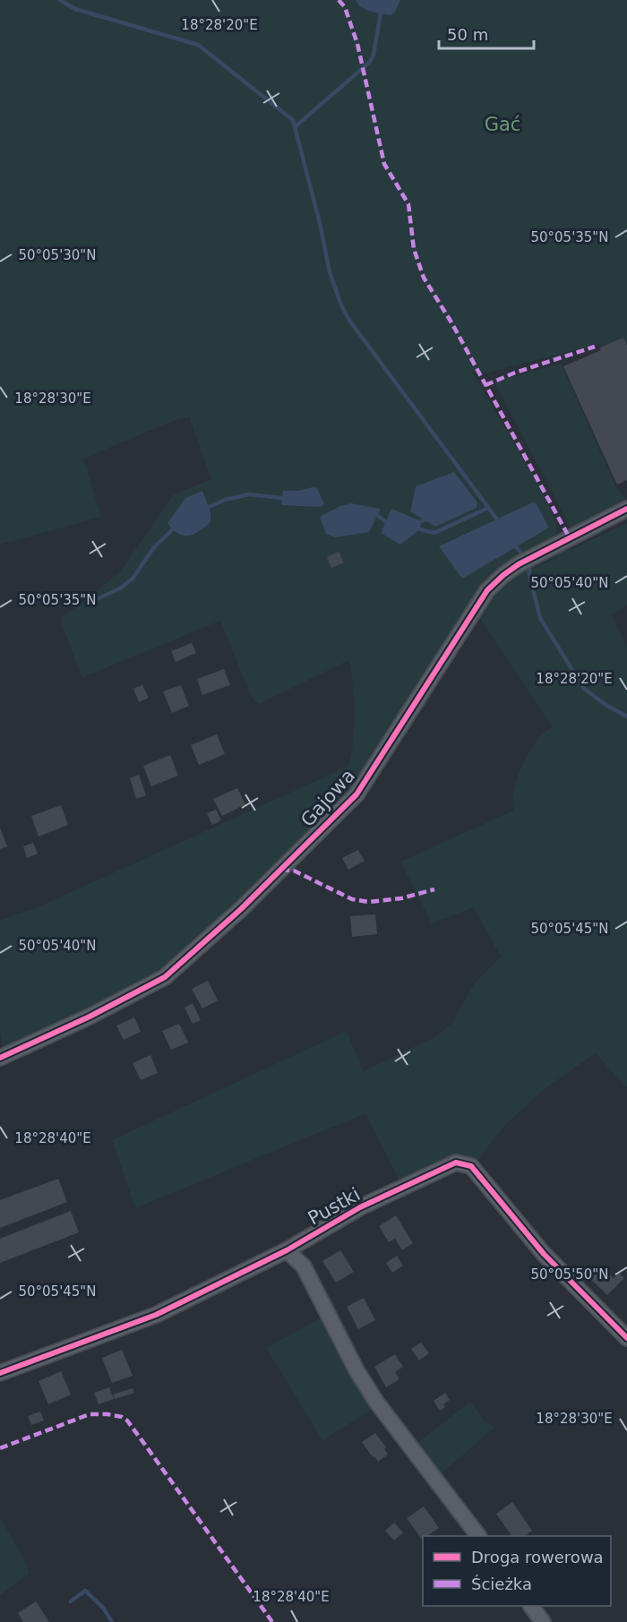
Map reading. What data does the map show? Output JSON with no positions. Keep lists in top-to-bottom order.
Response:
{
  "streets": {
    "street": ["Gajowa", "Pustki"]
  },
  "parks": ["Gać"],
  "legend": ["Droga rowerowa", "Ścieżka"],
  "scale_bar": "50 m",
  "coordinates": [
    "18°28'20\"E",
    "50°05'35\"N",
    "50°05'30\"N",
    "18°28'30\"E",
    "50°05'40\"N",
    "50°05'45\"N",
    "18°28'40\"E",
    "50°05'50\"N"
  ]
}
